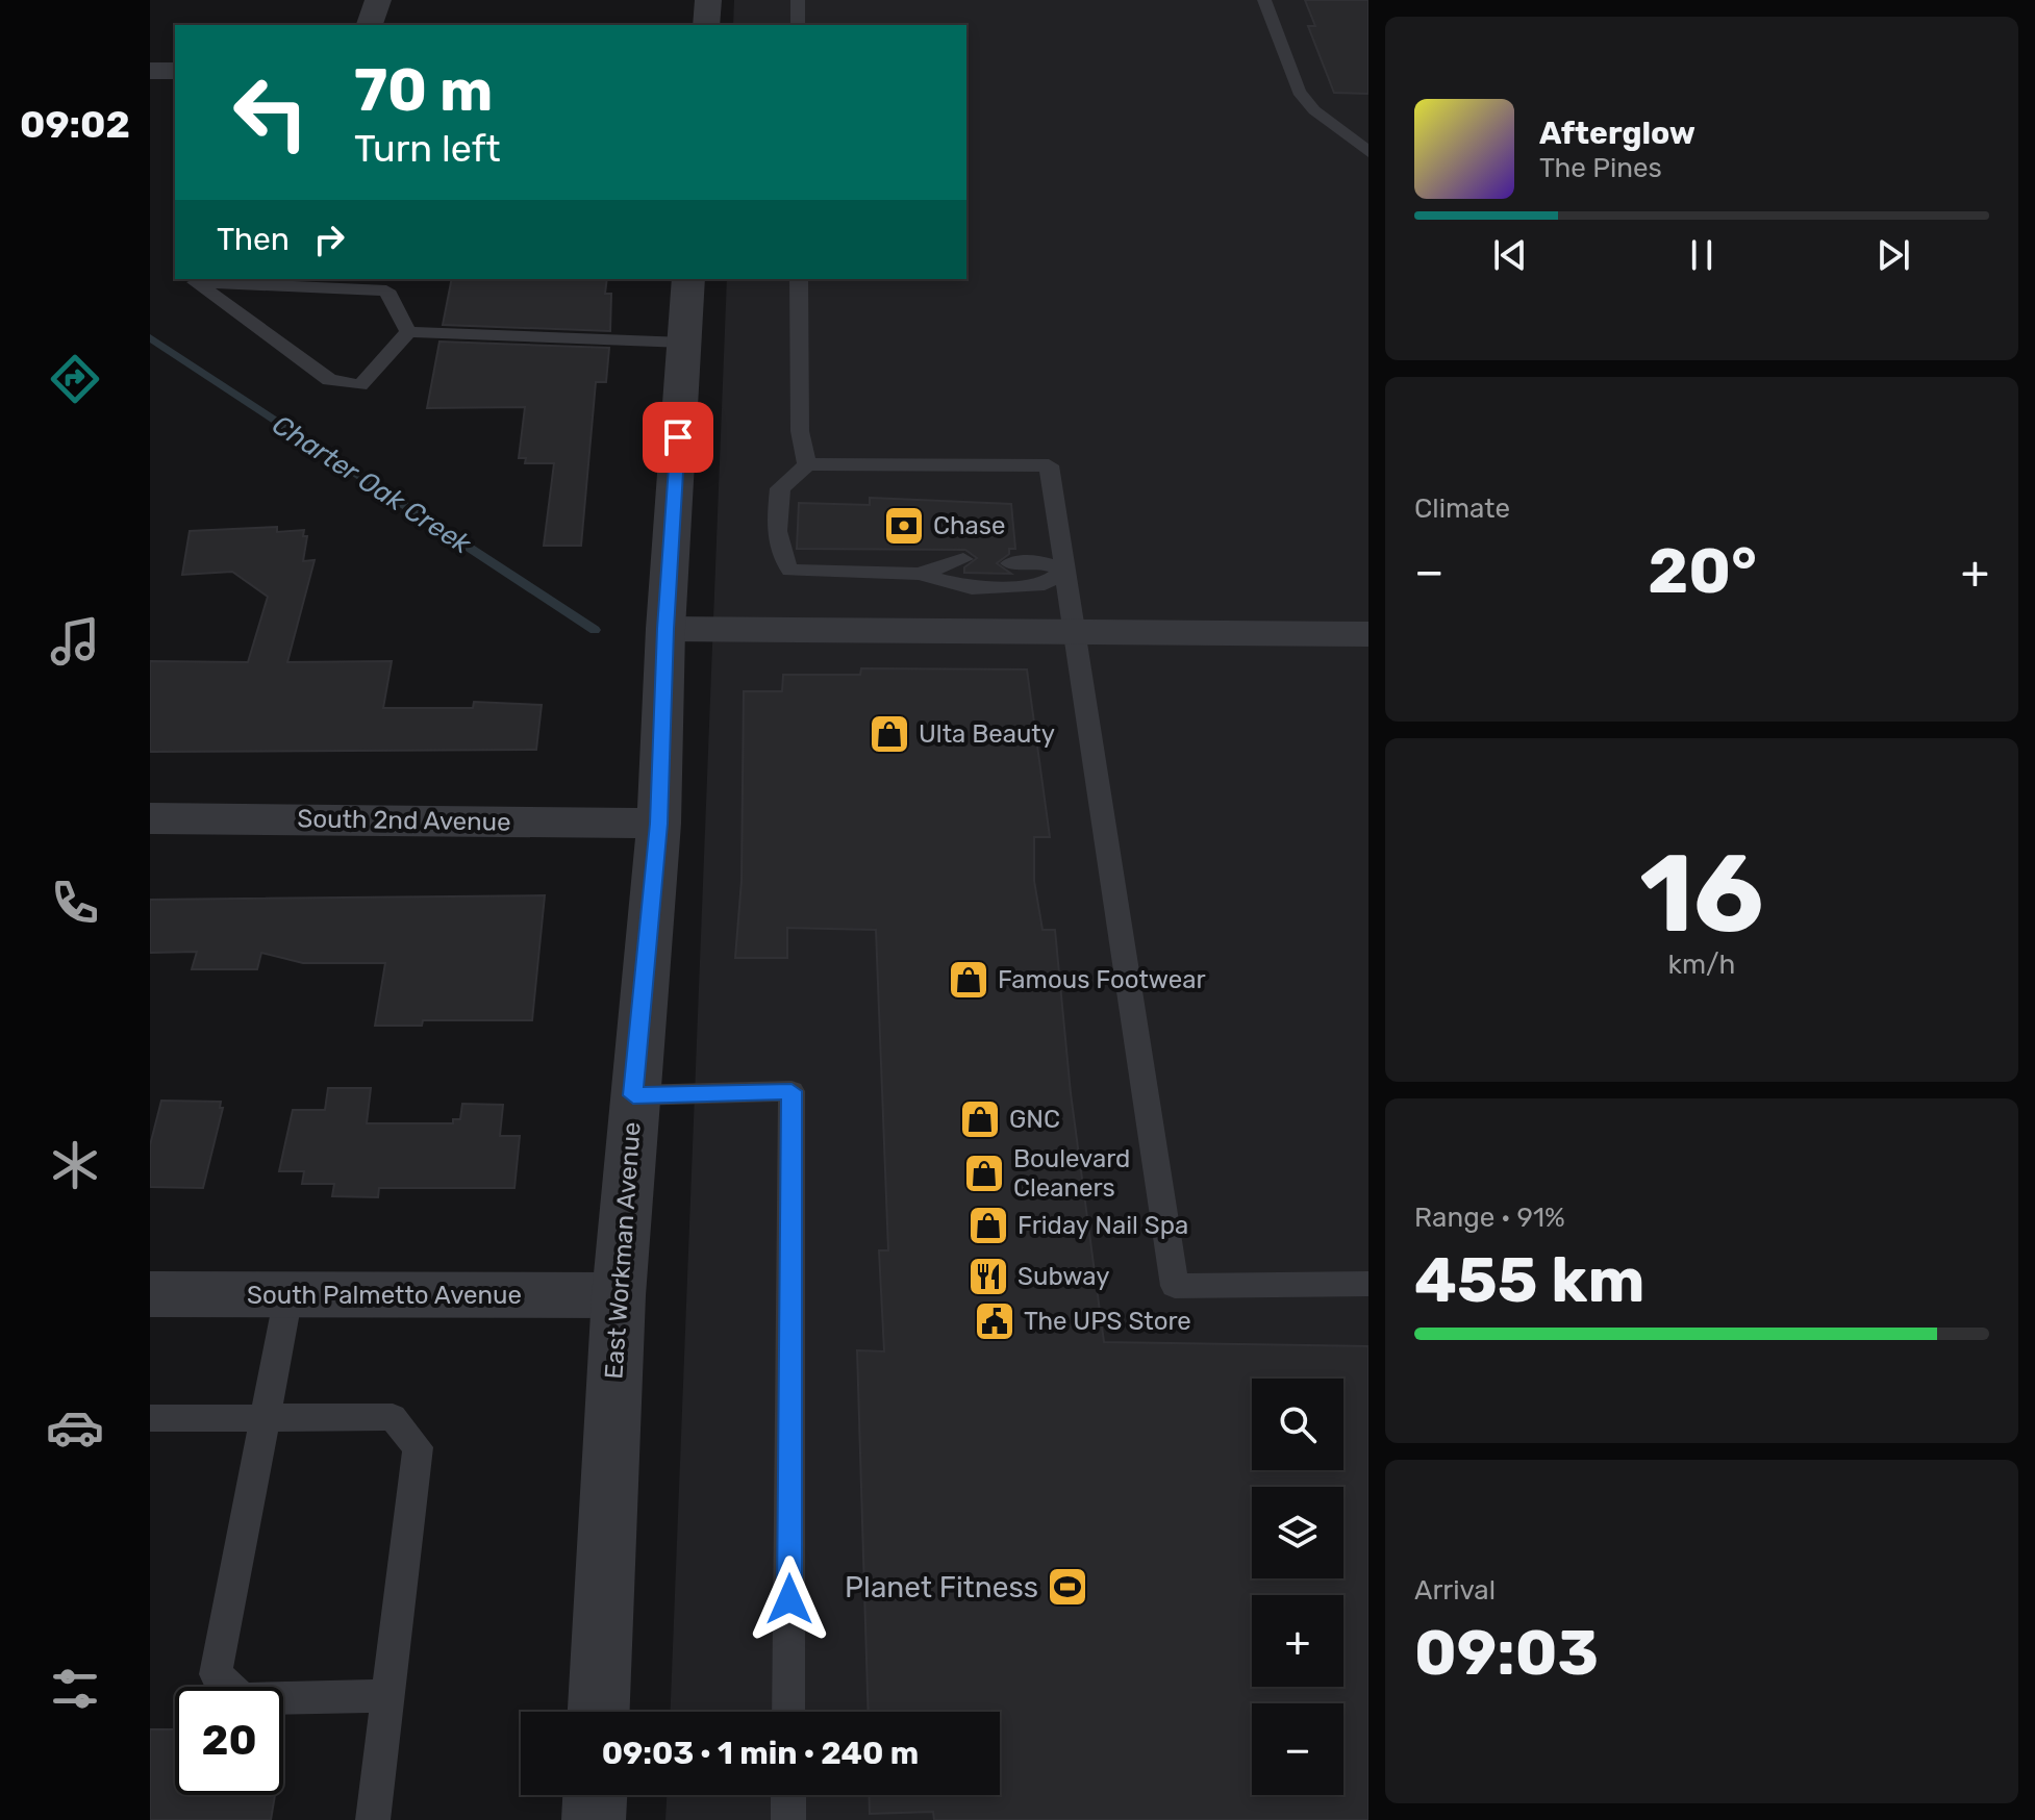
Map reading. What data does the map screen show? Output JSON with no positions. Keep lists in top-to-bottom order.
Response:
{
  "streets": {
    "street": ["South 2nd Avenue", "East Workman Avenue", "South Palmetto Avenue"]
  },
  "crossings": [
    ["South 2nd Avenue", "East Workman Avenue"],
    ["East Workman Avenue", "South Palmetto Avenue"]
  ],
  "water": ["Charter Oak Creek"],
  "places": {
    "bank": ["Chase"],
    "shop": [
      "Ulta Beauty",
      "Famous Footwear",
      "GNC",
      "Boulevard Cleaners",
      "Friday Nail Spa"
    ],
    "restaurant": ["Subway"],
    "public building": ["The UPS Store"],
    "sports": ["Planet Fitness"]
  },
  "page": {
    "tabs": "09:02",
    "turn": ["70 m", "Turn left"],
    "song": ["Afterglow", "The Pines"],
    "then": "Then",
    "tile": [
      "Climate",
      ["16", "km/h"],
      ["Range · 91%", "455 km"],
      ["Arrival", "09:03"]
    ],
    "heat": ["−", "20°", "+"],
    "map_buttons": ["+", "−"],
    "limit": "20",
    "trip": "09:03 · 1 min · 240 m"
  }
}
